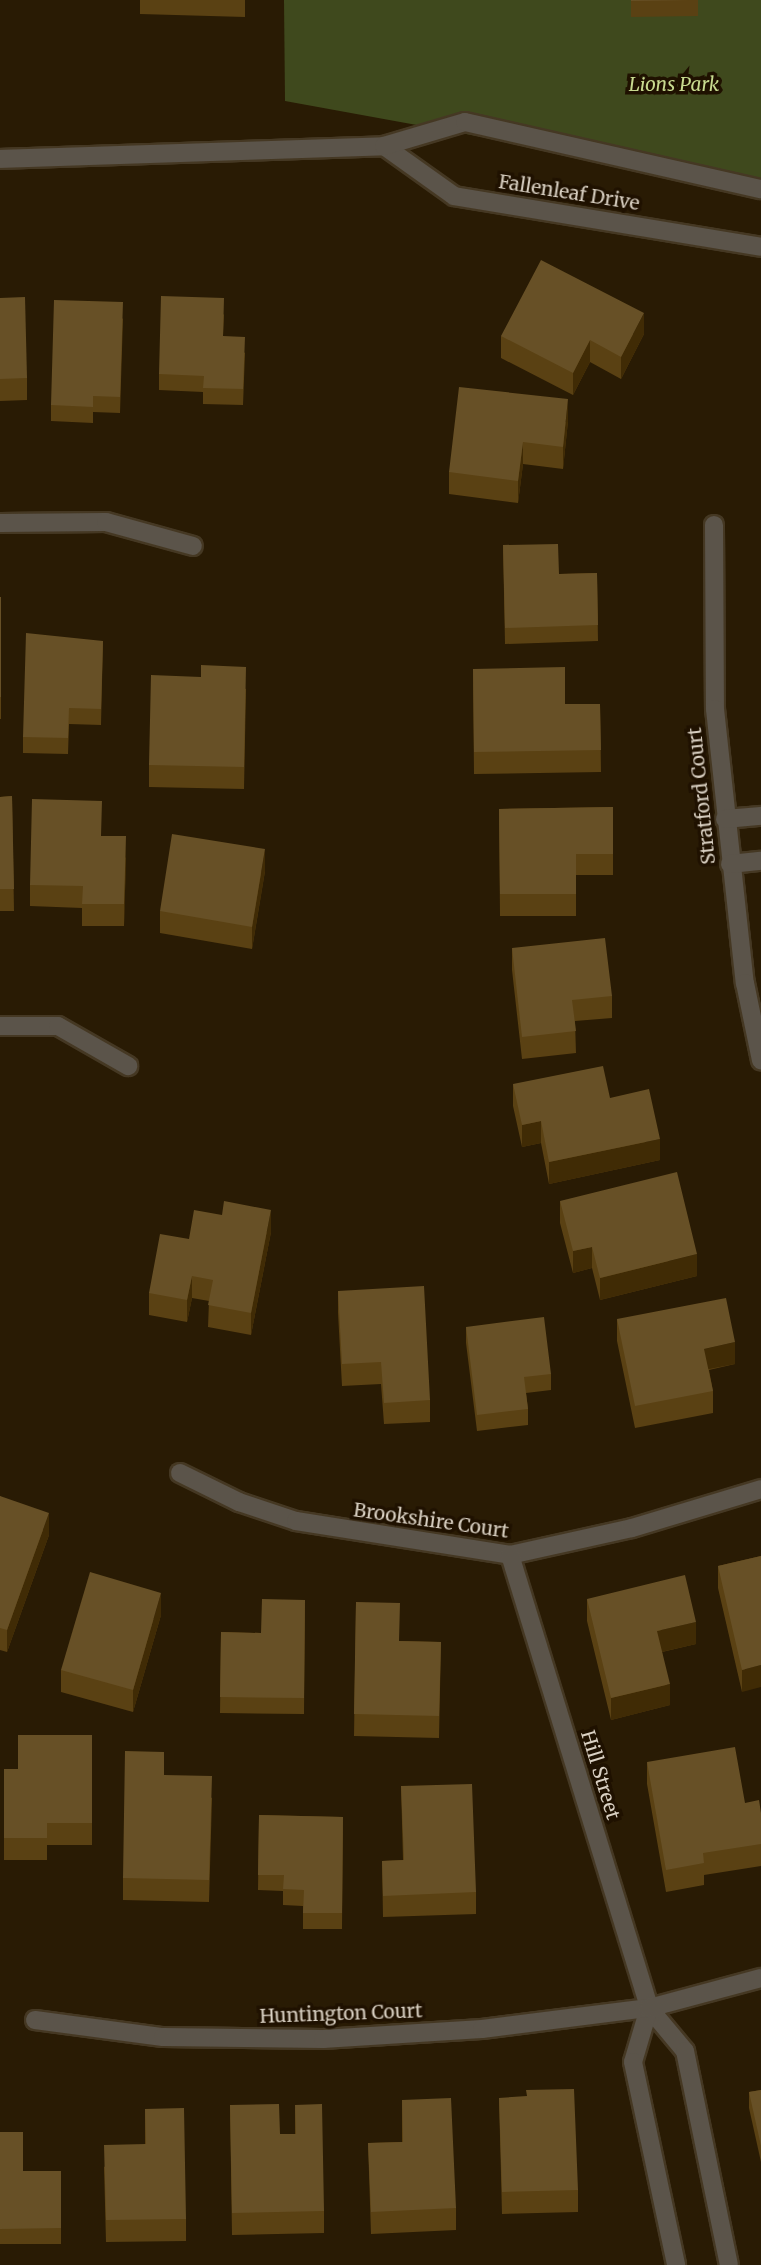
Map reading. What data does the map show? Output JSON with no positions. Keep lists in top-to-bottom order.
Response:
{
  "streets": {
    "street": [
      "Fallenleaf Drive",
      "Stratford Court",
      "Brookshire Court",
      "Hill Street",
      "Huntington Court"
    ]
  },
  "crossings": [
    ["Brookshire Court", "Hill Street"],
    ["Hill Street", "Huntington Court"]
  ],
  "parks": ["Lions Park"]
}
